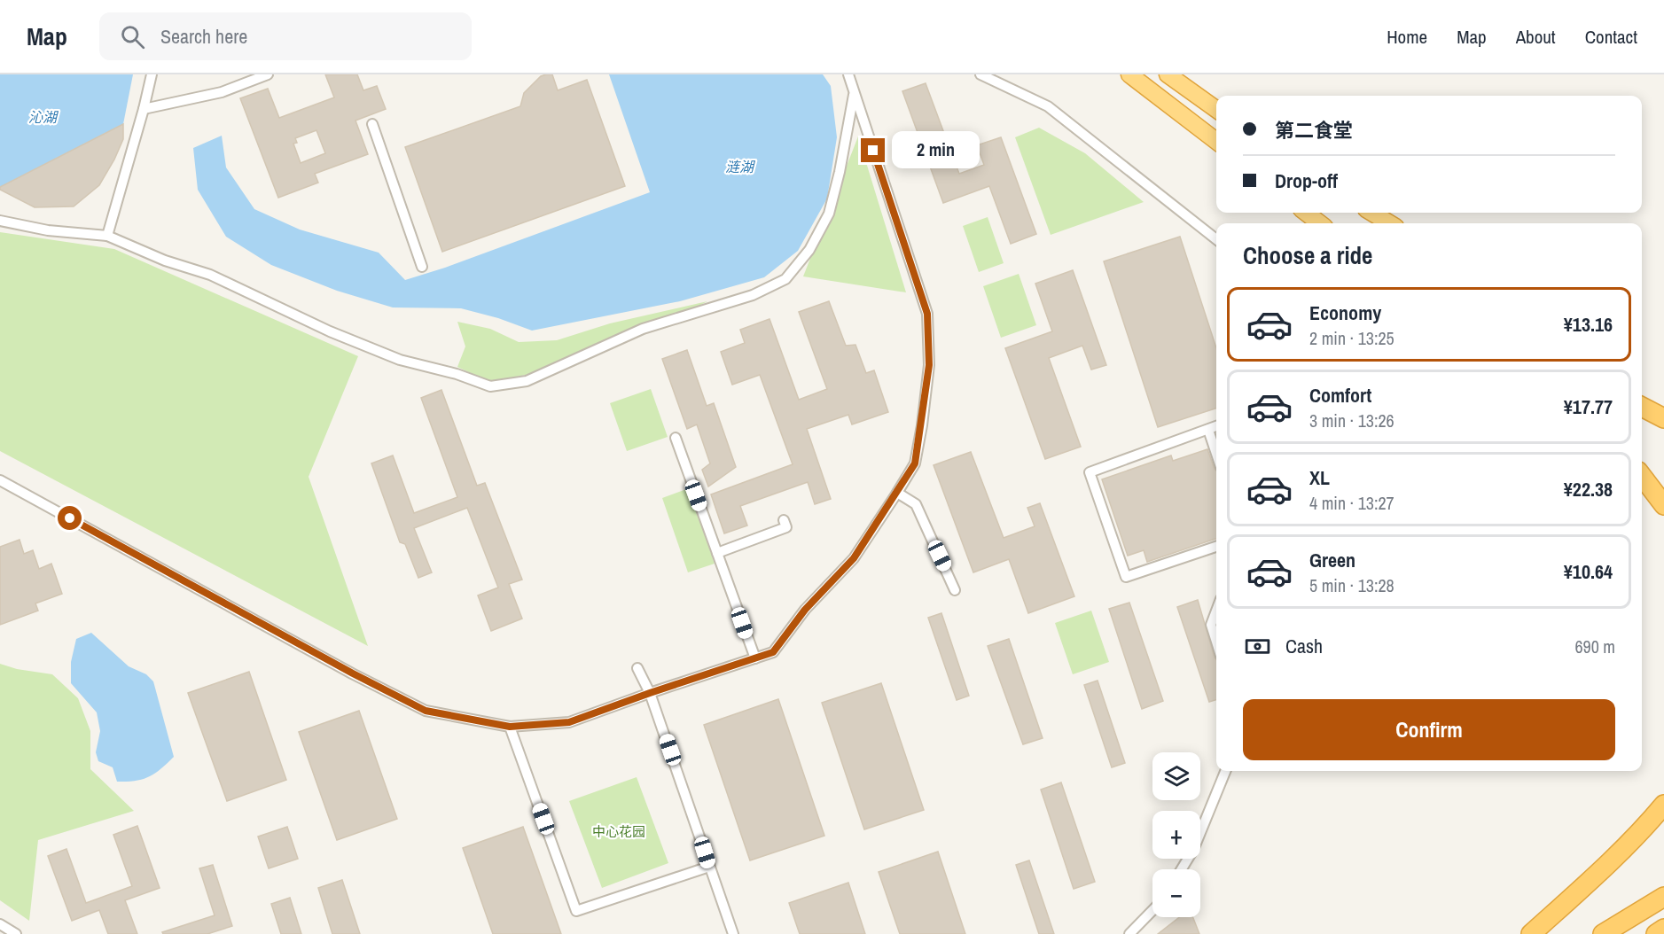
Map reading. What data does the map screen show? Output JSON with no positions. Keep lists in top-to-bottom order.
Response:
{
  "water": ["沁湖", "涟湖"],
  "parks": ["中心花园"],
  "page": {
    "header": "Map",
    "search": "Search here",
    "nav": [
      "Home",
      "Map",
      "About",
      "Contact"
    ],
    "banner": ["第二食堂", "Drop-off"],
    "bubble": "2 min",
    "heading": "Choose a ride",
    "list": [
      {
        "name": "Economy",
        "note": "2 min · 13:25",
        "value": "¥13.16"
      },
      {
        "name": "Comfort",
        "note": "3 min · 13:26",
        "value": "¥17.77"
      },
      {
        "name": "XL",
        "note": "4 min · 13:27",
        "value": "¥22.38"
      },
      {
        "name": "Green",
        "note": "5 min · 13:28",
        "value": "¥10.64"
      }
    ],
    "pay": ["Cash", "690 m"],
    "buttons": "Confirm",
    "map_buttons": ["+", "−"]
  }
}
